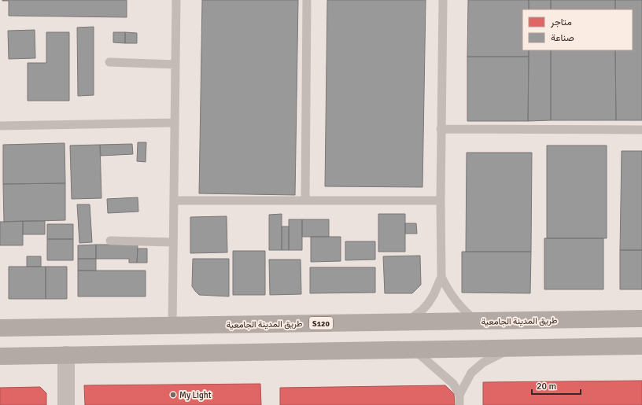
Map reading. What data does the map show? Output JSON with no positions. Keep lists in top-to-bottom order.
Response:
{
  "streets": {
    "main road": ["طريق المدينة الجامعية", "S120"]
  },
  "places": ["My Light"],
  "legend": ["متاجر", "صناعة"],
  "scale_bar": "20 m"
}
